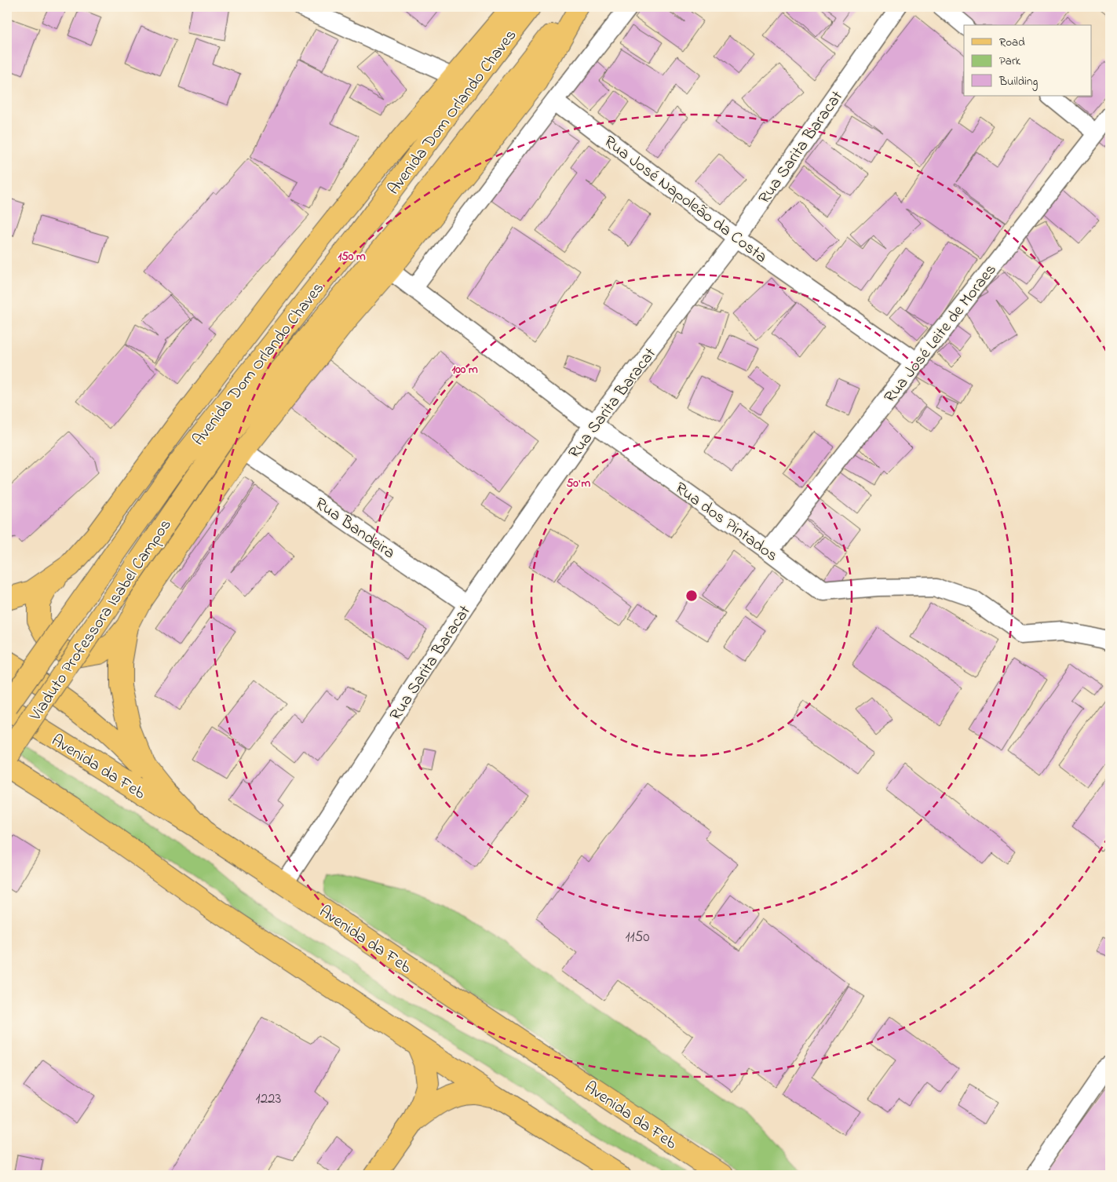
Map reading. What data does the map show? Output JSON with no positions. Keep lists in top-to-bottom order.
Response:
{
  "streets": {
    "main road": ["Avenida Dom Orlando Chaves", "Viaduto Professora Isabel Campos", "Avenida da Feb"],
    "street": [
      "Rua Sarita Baracat",
      "Rua José Napoleão da Costa",
      "Rua José Leite de Moraes",
      "Rua dos Pintados",
      "Rua Bandeira"
    ]
  },
  "crossings": [
    ["Avenida Dom Orlando Chaves", "Viaduto Professora Isabel Campos"],
    ["Avenida Dom Orlando Chaves", "Avenida da Feb"],
    ["Rua Sarita Baracat", "Rua José Napoleão da Costa"],
    ["Rua Sarita Baracat", "Rua dos Pintados"],
    ["Rua Sarita Baracat", "Rua Bandeira"],
    ["Rua Sarita Baracat", "Avenida da Feb"],
    ["Rua José Napoleão da Costa", "Rua José Leite de Moraes"],
    ["Rua José Leite de Moraes", "Rua dos Pintados"]
  ],
  "house_numbers": ["1150", "1223"],
  "legend": ["Road", "Park", "Building"],
  "rings": ["150 m", "100 m", "50 m"]
}
